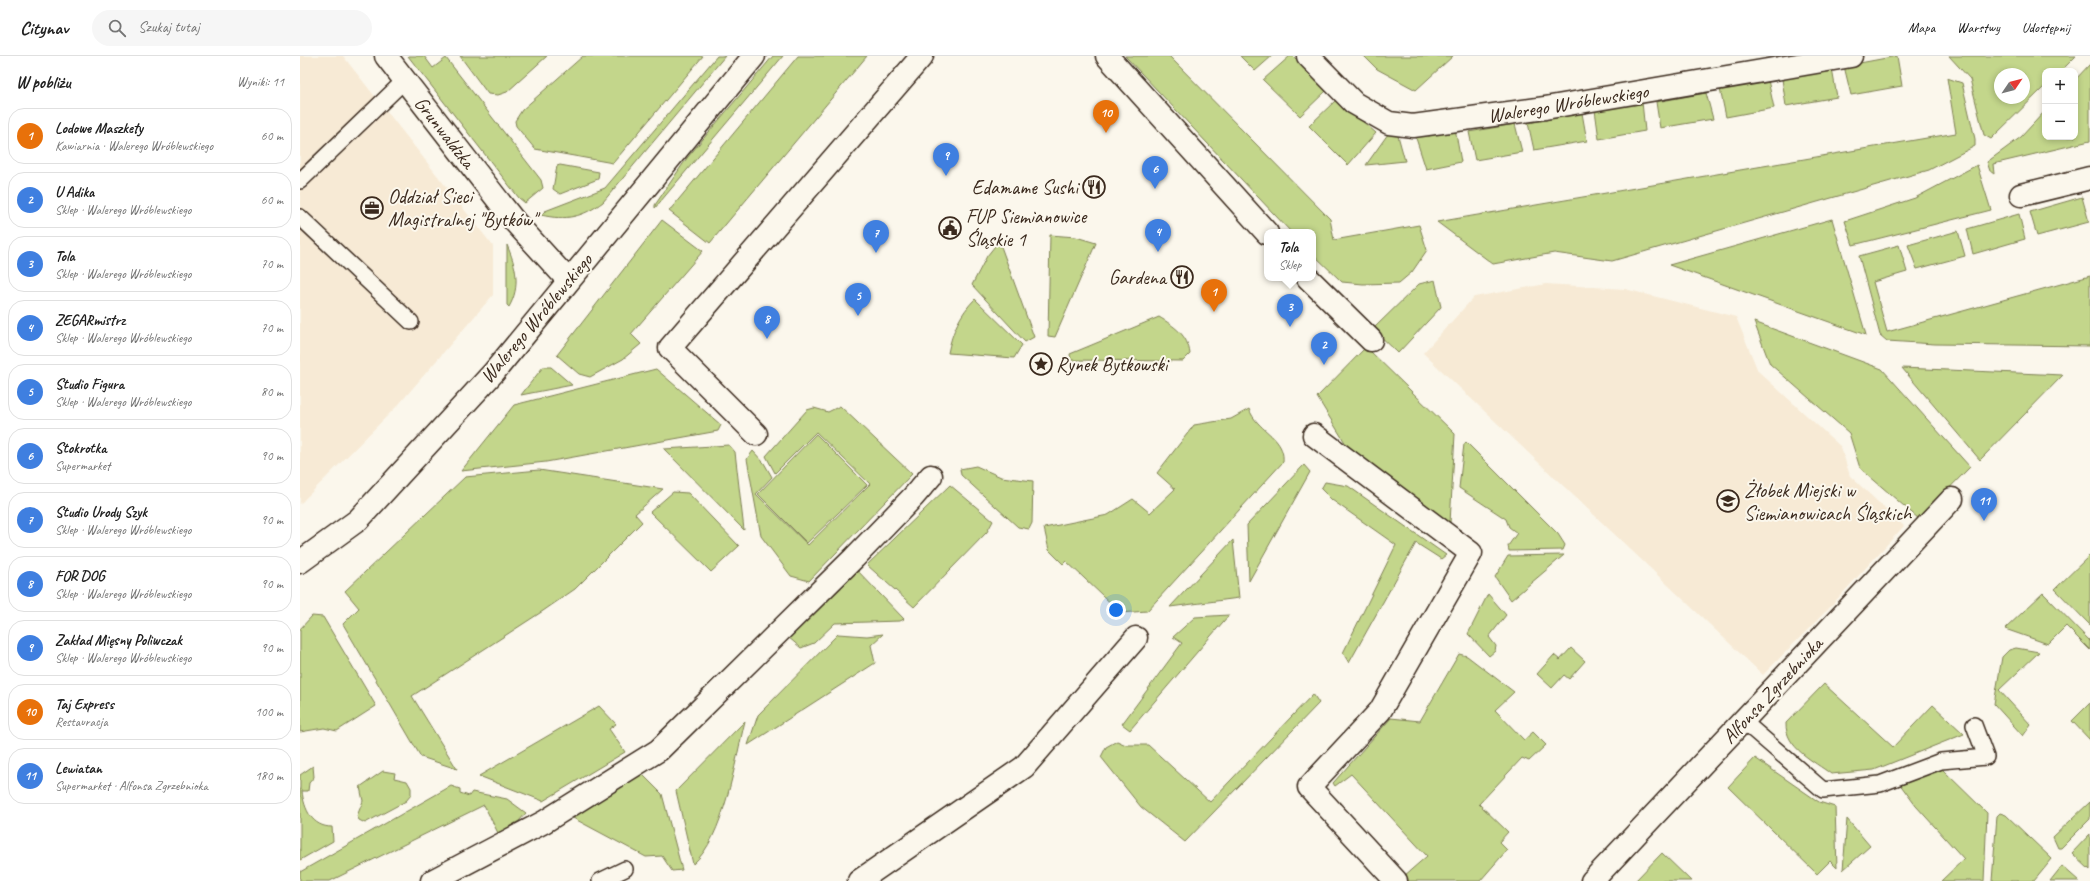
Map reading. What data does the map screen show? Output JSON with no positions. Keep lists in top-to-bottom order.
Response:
{
  "streets": {
    "street": ["Walerego Wróblewskiego", "Grunwaldzka", "Alfonsa Zgrzebnioka"]
  },
  "crossings": [
    ["Walerego Wróblewskiego", "Grunwaldzka"]
  ],
  "places": {
    "restaurant": ["Edamame Sushi", "Gardena"],
    "office": ["Oddział Sieci Magistralnej \"Bytków\""],
    "public building": ["FUP Siemianowice Śląskie 1"],
    "place": ["Rynek Bytkowski"],
    "school or university": ["Żłobek Miejski w Siemianowicach Śląskich"]
  },
  "north": "top right",
  "page": {
    "header": "Citynav",
    "search": "Szukaj tutaj",
    "nav": ["Mapa", "Warstwy", "Udostępnij"],
    "heading": ["W pobliżu", "Wyniki: 11"],
    "map_buttons": ["+", "−"],
    "pins": [
      "10",
      "9",
      "6",
      "4",
      "7",
      "1",
      "5",
      "3",
      "8",
      "2",
      "11"
    ],
    "list": [
      {
        "mark": "1",
        "name": "Lodowe Maszkety",
        "note": "Kawiarnia · Walerego Wróblewskiego",
        "value": "60 m"
      },
      {
        "mark": "2",
        "name": "U Adika",
        "note": "Sklep · Walerego Wróblewskiego",
        "value": "60 m"
      },
      {
        "mark": "3",
        "name": "Tola",
        "note": "Sklep · Walerego Wróblewskiego",
        "value": "70 m"
      },
      {
        "mark": "4",
        "name": "ZEGARmistrz",
        "note": "Sklep · Walerego Wróblewskiego",
        "value": "70 m"
      },
      {
        "mark": "5",
        "name": "Studio Figura",
        "note": "Sklep · Walerego Wróblewskiego",
        "value": "80 m"
      },
      {
        "mark": "6",
        "name": "Stokrotka",
        "note": "Supermarket",
        "value": "90 m"
      },
      {
        "mark": "7",
        "name": "Studio Urody Szyk",
        "note": "Sklep · Walerego Wróblewskiego",
        "value": "90 m"
      },
      {
        "mark": "8",
        "name": "FOR DOG",
        "note": "Sklep · Walerego Wróblewskiego",
        "value": "90 m"
      },
      {
        "mark": "9",
        "name": "Zakład Mięsny Poliwczak",
        "note": "Sklep · Walerego Wróblewskiego",
        "value": "90 m"
      },
      {
        "mark": "10",
        "name": "Taj Express",
        "note": "Restauracja",
        "value": "100 m"
      },
      {
        "mark": "11",
        "name": "Lewiatan",
        "note": "Supermarket · Alfonsa Zgrzebnioka",
        "value": "180 m"
      }
    ],
    "popup": ["Tola", "Sklep"]
  }
}
